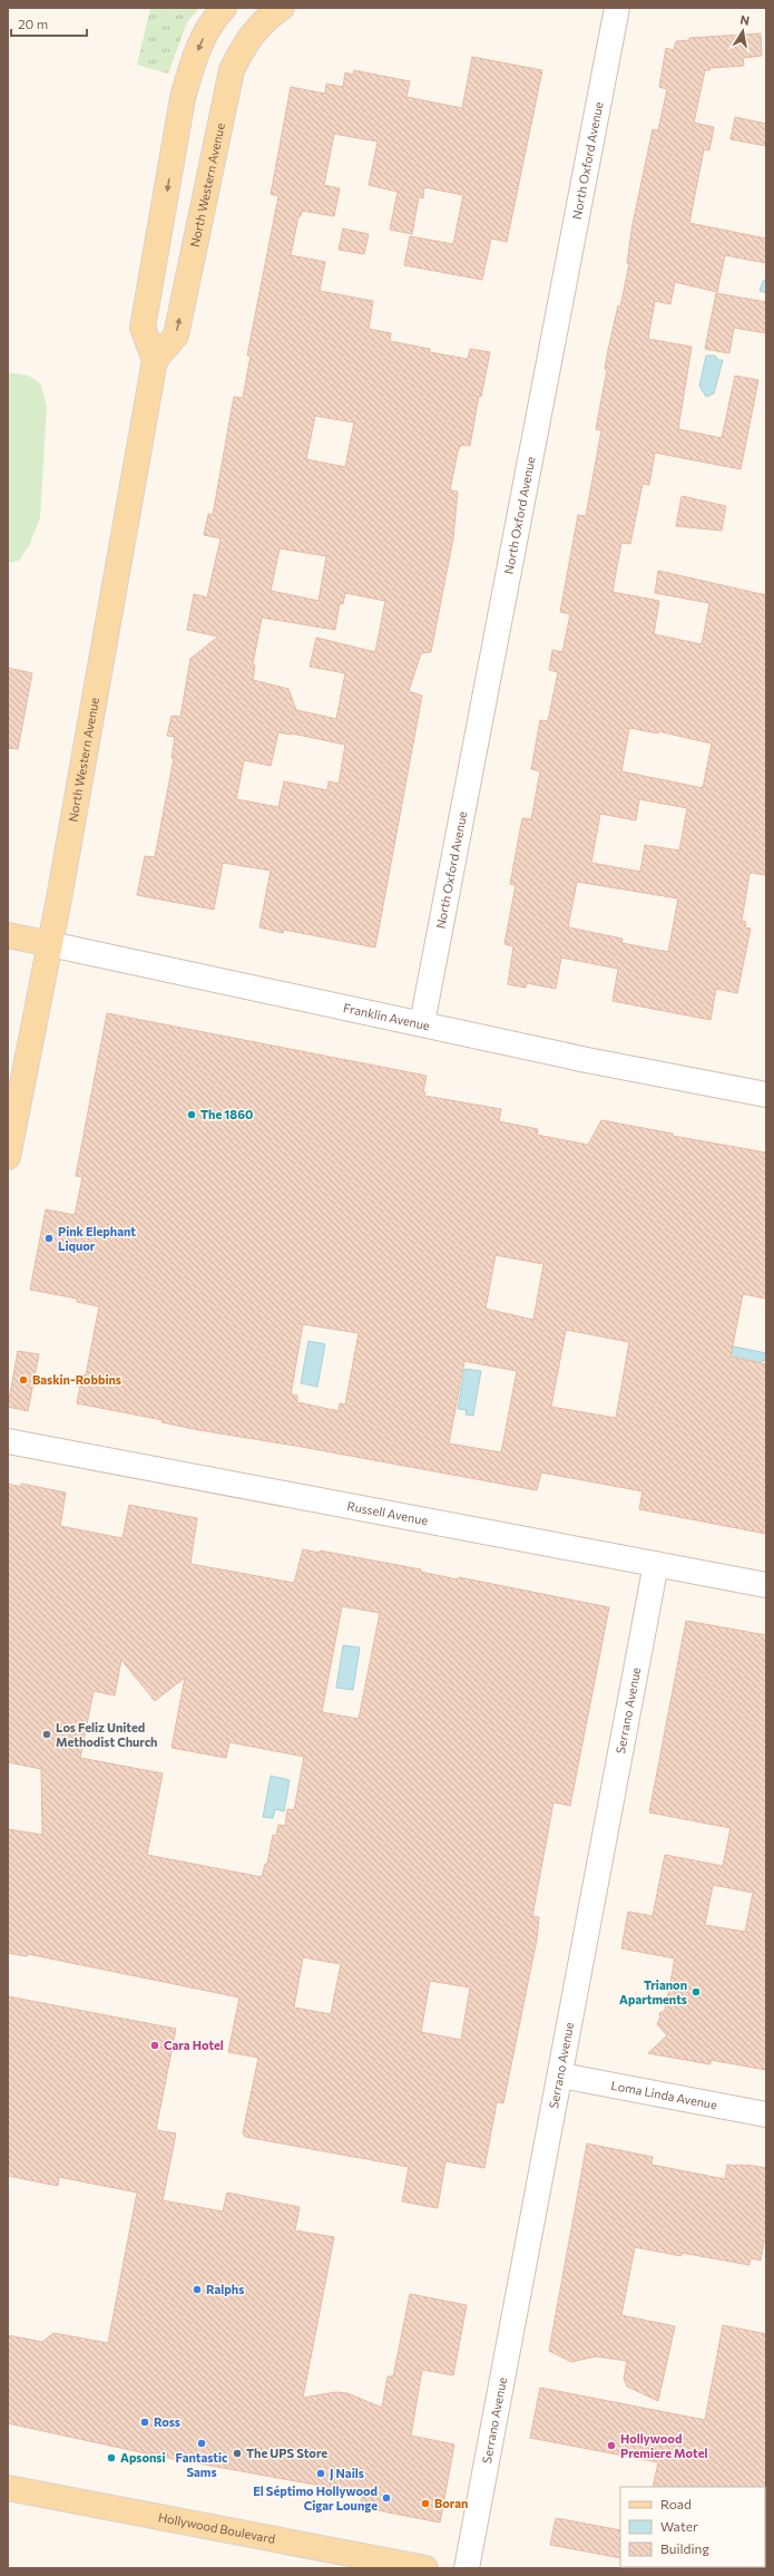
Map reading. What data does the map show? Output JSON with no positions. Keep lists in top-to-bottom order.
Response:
{
  "streets": {
    "main road": ["North Western Avenue", "Franklin Avenue", "Hollywood Boulevard"],
    "street": [
      "North Oxford Avenue",
      "Russell Avenue",
      "Serrano Avenue",
      "Loma Linda Avenue"
    ]
  },
  "crossings": [
    ["North Oxford Avenue", "Franklin Avenue"],
    ["North Western Avenue", "Franklin Avenue"],
    ["Russell Avenue", "Serrano Avenue"],
    ["Serrano Avenue", "Loma Linda Avenue"]
  ],
  "places": [
    "The 1860",
    "Pink Elephant Liquor",
    "Baskin-Robbins",
    "Los Feliz United Methodist Church",
    "Trianon Apartments",
    "Cara Hotel",
    "Ralphs",
    "Ross",
    "Fantastic Sams",
    "Hollywood Premiere Motel",
    "The UPS Store",
    "Apsonsi",
    "J Nails",
    "El Séptimo Hollywood Cigar Lounge",
    "Boran"
  ],
  "legend": ["Road", "Water", "Building"],
  "scale_bar": "20 m",
  "north": "top"
}
